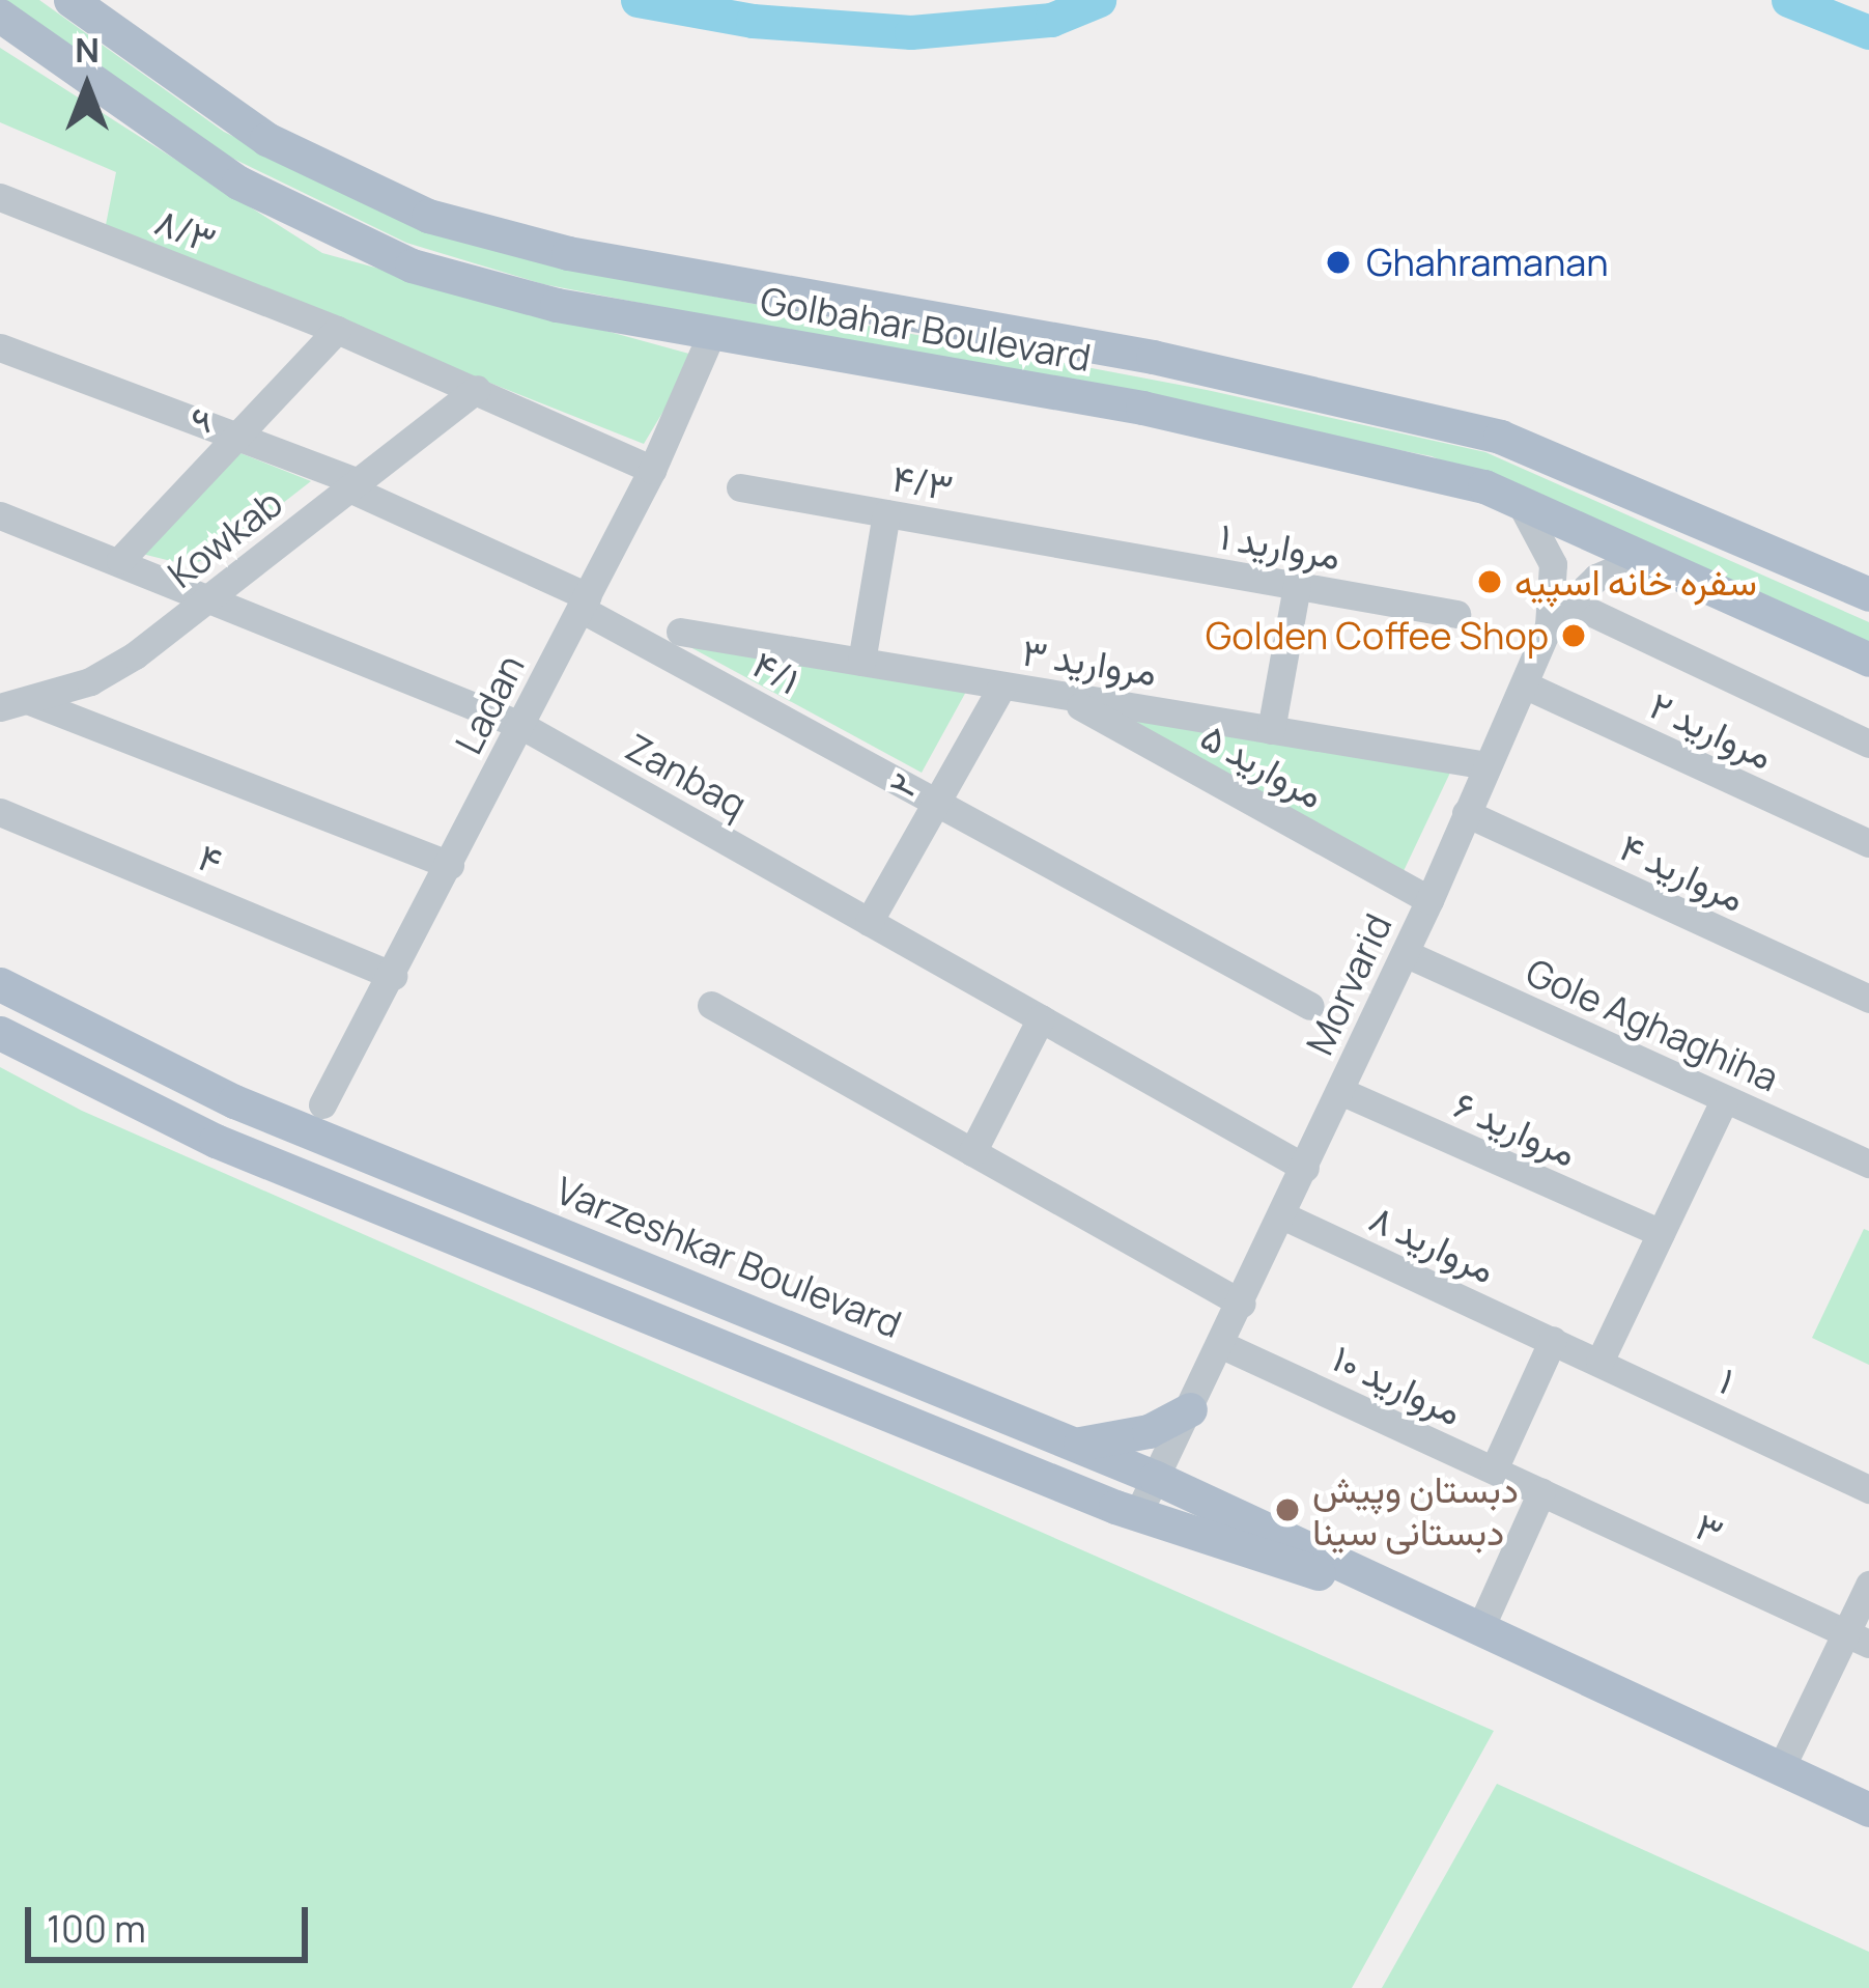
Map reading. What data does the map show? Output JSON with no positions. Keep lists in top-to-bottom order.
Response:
{
  "streets": {
    "main road": ["Golbahar Boulevard", "Varzeshkar Boulevard"],
    "street": [
      "۸/۳",
      "۶",
      "۴/۳",
      "Kowkab",
      "مروارید ۱",
      "مروارید ۳",
      "۴/۱",
      "Ladan",
      "مروارید ۲",
      "مروارید ۵",
      "Zanbaq",
      "۲",
      "۴",
      "مروارید ۴",
      "Morvarid",
      "Gole Aghaghiha",
      "مروارید ۶",
      "مروارید ۸",
      "۱",
      "مروارید ۱۰",
      "۳"
    ]
  },
  "crossings": [
    ["۸/۳", "۶"],
    ["Golbahar Boulevard", "Ladan"],
    ["Golbahar Boulevard", "Morvarid"],
    ["۶", "Zanbaq"],
    ["۴/۳", "مروارید ۱"],
    ["Kowkab", "Zanbaq"],
    ["مروارید ۳", "مروارید ۵"],
    ["مروارید ۳", "۲"],
    ["مروارید ۳", "Morvarid"],
    ["۴/۱", "Ladan"],
    ["۴/۱", "۲"],
    ["Ladan", "Zanbaq"],
    ["Ladan", "۴"],
    ["مروارید ۲", "Morvarid"],
    ["مروارید ۵", "Morvarid"],
    ["Zanbaq", "۲"],
    ["Zanbaq", "Morvarid"],
    ["مروارید ۴", "Morvarid"],
    ["Morvarid", "Gole Aghaghiha"],
    ["Morvarid", "مروارید ۶"],
    ["Morvarid", "مروارید ۸"],
    ["Morvarid", "Varzeshkar Boulevard"],
    ["Morvarid", "مروارید ۱۰"],
    ["مروارید ۸", "۱"],
    ["مروارید ۱۰", "۳"]
  ],
  "places": [
    "Ghahramanan",
    "سفره خانه اسپیه",
    "Golden Coffee Shop",
    "دبستان وپیش دبستانی سینا"
  ],
  "scale_bar": "100 m",
  "north": "top"
}
